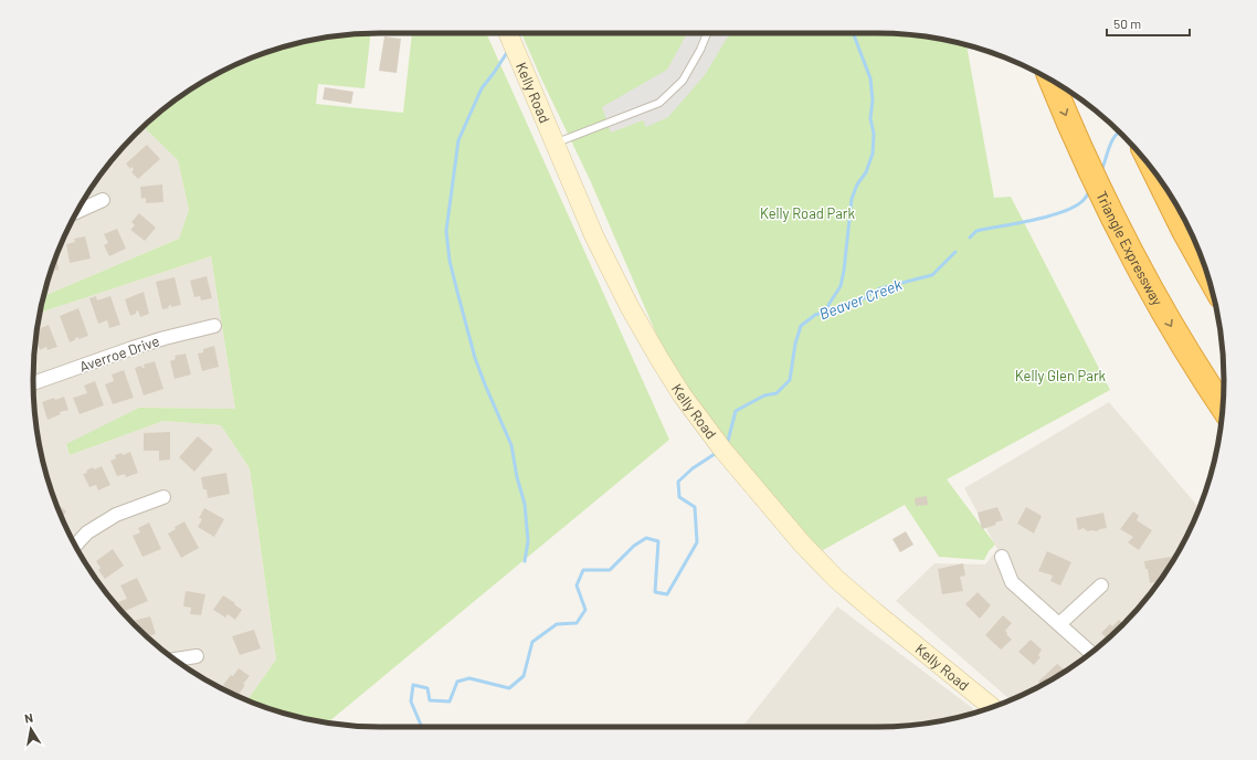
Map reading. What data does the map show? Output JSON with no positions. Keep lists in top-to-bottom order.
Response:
{
  "streets": {
    "highway": ["Triangle Expressway"],
    "street": ["Kelly Road", "Averroe Drive"]
  },
  "one_way": ["Triangle Expressway"],
  "water": ["Beaver Creek"],
  "parks": ["Kelly Road Park", "Kelly Glen Park"],
  "scale_bar": "50 m",
  "north": "top"
}
